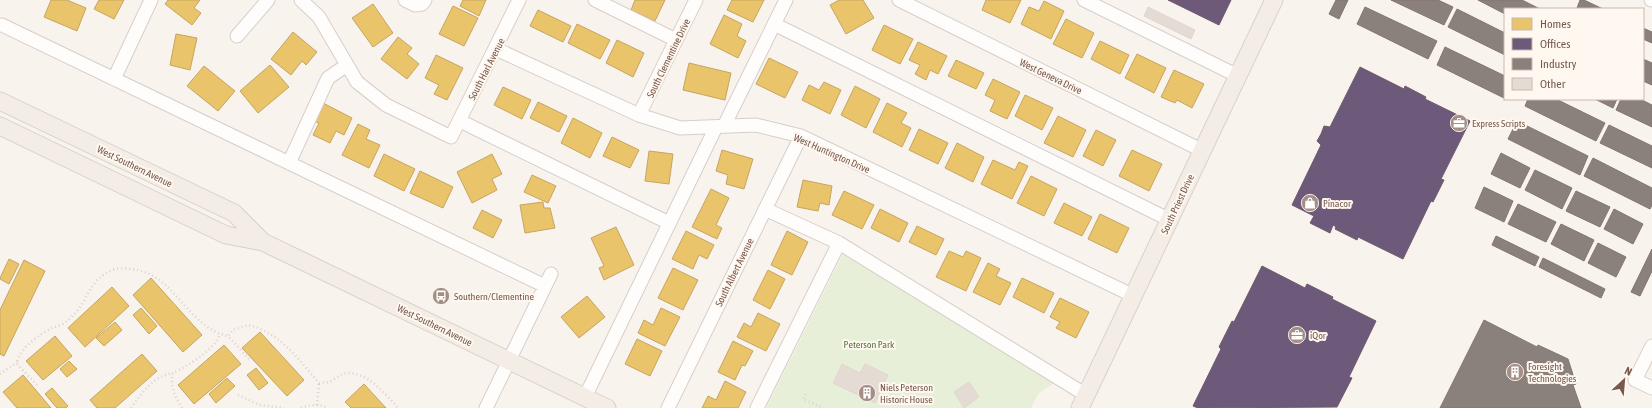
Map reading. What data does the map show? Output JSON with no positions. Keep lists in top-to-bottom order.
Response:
{
  "streets": {
    "main road": ["West Southern Avenue", "South Priest Drive"],
    "street": [
      "South Clementine Drive",
      "South Harl Avenue",
      "West Geneva Drive",
      "West Huntington Drive",
      "South Albert Avenue"
    ]
  },
  "crossings": [
    ["South Clementine Drive", "West Huntington Drive"],
    ["South Harl Avenue", "West Huntington Drive"],
    ["West Geneva Drive", "South Priest Drive"],
    ["West Huntington Drive", "South Priest Drive"],
    ["West Huntington Drive", "South Albert Avenue"]
  ],
  "parks": ["Peterson Park"],
  "places": {
    "office": ["Express Scripts", "iQor"],
    "shop": ["Pinacor"],
    "bus stop": ["Southern/Clementine"],
    "building": ["Foresight Technologies", "Niels Peterson Historic House"]
  },
  "legend": [
    "Homes",
    "Offices",
    "Industry",
    "Other"
  ],
  "north": "top right"
}
